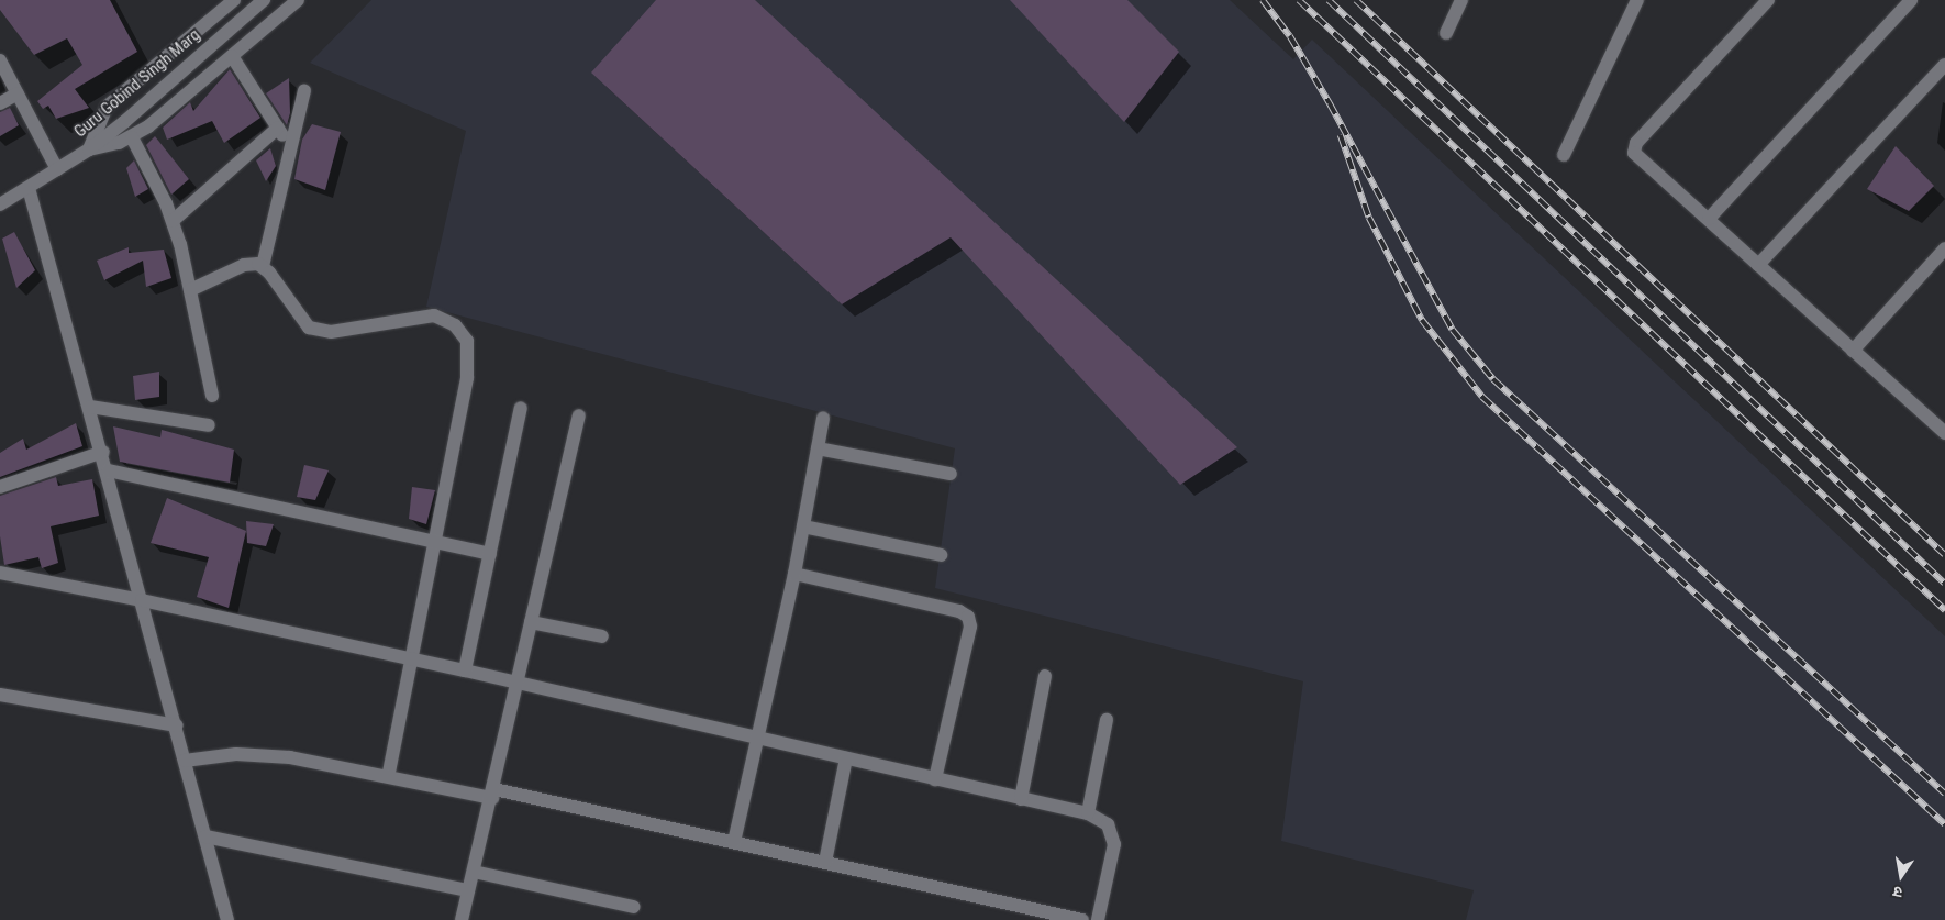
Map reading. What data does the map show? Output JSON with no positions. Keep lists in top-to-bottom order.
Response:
{
  "streets": {
    "street": ["Guru Gobind Singh Marg"]
  },
  "north": "bottom"
}
